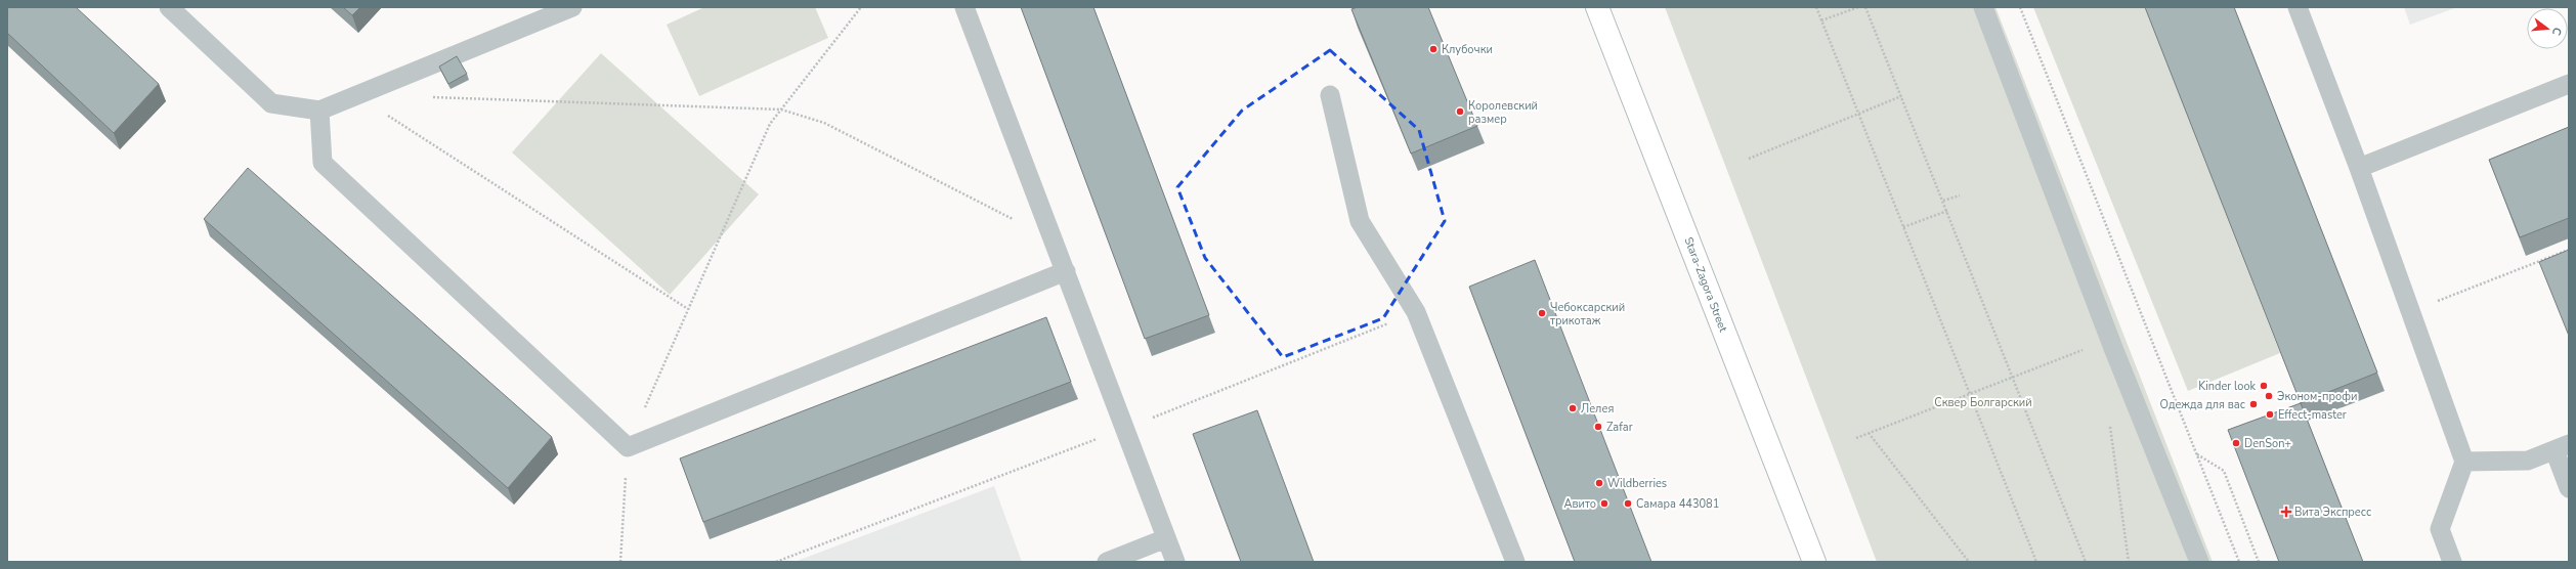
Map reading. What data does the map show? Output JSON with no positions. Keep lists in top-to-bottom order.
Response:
{
  "streets": {
    "main road": ["Stara-Zagora Street"]
  },
  "parks": ["Сквер Болгарский"],
  "places": {
    "other": [
      "Клубочки",
      "Королевский размер",
      "Чебоксарский трикотаж",
      "Kinder look",
      "Эконом-профи",
      "Одежда для вас",
      "Лелея",
      "Effect-master",
      "Zafar",
      "DenSon+",
      "Wildberries",
      "Авито",
      "Самара 443081"
    ],
    "health": ["Вита Экспресс"]
  },
  "north": "right"
}
